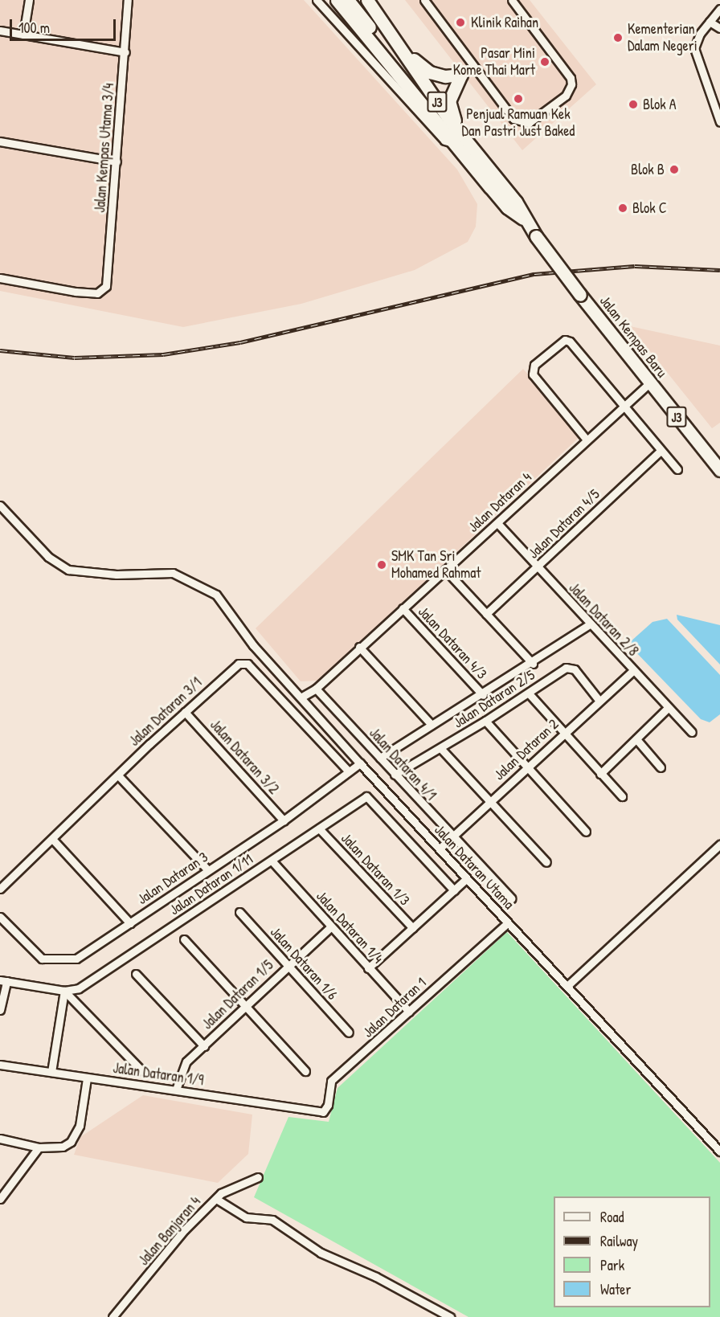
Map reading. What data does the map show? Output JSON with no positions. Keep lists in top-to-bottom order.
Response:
{
  "streets": {
    "main road": ["J3", "Jalan Kempas Baru"],
    "street": [
      "Jalan Kempas Utama 3/4",
      "Jalan Dataran 4",
      "Jalan Dataran 4/5",
      "Jalan Dataran 2/8",
      "Jalan Dataran 4/3",
      "Jalan Dataran 2/5",
      "Jalan Dataran 3/1",
      "Jalan Dataran 2",
      "Jalan Dataran 3/2",
      "Jalan Dataran 4/1",
      "Jalan Dataran Utama",
      "Jalan Dataran 1/3",
      "Jalan Dataran 3",
      "Jalan Dataran 1/11",
      "Jalan Dataran 1/4",
      "Jalan Dataran 1/6",
      "Jalan Dataran 1/5",
      "Jalan Dataran 1",
      "Jalan Dataran 1/9",
      "Jalan Banjaran 4"
    ]
  },
  "crossings": [
    ["Jalan Kempas Baru", "Jalan Dataran 4"],
    ["Jalan Dataran 4", "Jalan Dataran 2/8"],
    ["Jalan Dataran 4", "Jalan Dataran 4/3"],
    ["Jalan Dataran 4", "Jalan Dataran 4/1"],
    ["Jalan Dataran 4", "Jalan Dataran Utama"],
    ["Jalan Dataran 4/5", "Jalan Dataran 2/8"],
    ["Jalan Dataran 2/8", "Jalan Dataran 2"],
    ["Jalan Dataran 2/5", "Jalan Dataran 2"],
    ["Jalan Dataran 2/5", "Jalan Dataran 4/1"],
    ["Jalan Dataran 3/1", "Jalan Dataran 3/2"],
    ["Jalan Dataran 3/1", "Jalan Dataran 3"],
    ["Jalan Dataran 2", "Jalan Dataran 4/1"],
    ["Jalan Dataran 2", "Jalan Dataran Utama"],
    ["Jalan Dataran 3/2", "Jalan Dataran 3"],
    ["Jalan Dataran Utama", "Jalan Dataran 3"],
    ["Jalan Dataran Utama", "Jalan Dataran 1"],
    ["Jalan Dataran 1/3", "Jalan Dataran 1/11"],
    ["Jalan Dataran 1/11", "Jalan Dataran 1/4"],
    ["Jalan Dataran 1/4", "Jalan Dataran 1/5"],
    ["Jalan Dataran 1/4", "Jalan Dataran 1"],
    ["Jalan Dataran 1/6", "Jalan Dataran 1/5"],
    ["Jalan Dataran 1/5", "Jalan Dataran 1/9"],
    ["Jalan Dataran 1", "Jalan Dataran 1/9"]
  ],
  "places": [
    "Klinik Raihan",
    "Kementerian Dalam Negeri",
    "Pasar Mini Kome Thai Mart",
    "Penjual Ramuan Kek Dan Pastri Just Baked",
    "Blok A",
    "Blok B",
    "Blok C",
    "SMK Tan Sri Mohamed Rahmat"
  ],
  "legend": [
    "Road",
    "Railway",
    "Park",
    "Water"
  ],
  "scale_bar": "100 m"
}
